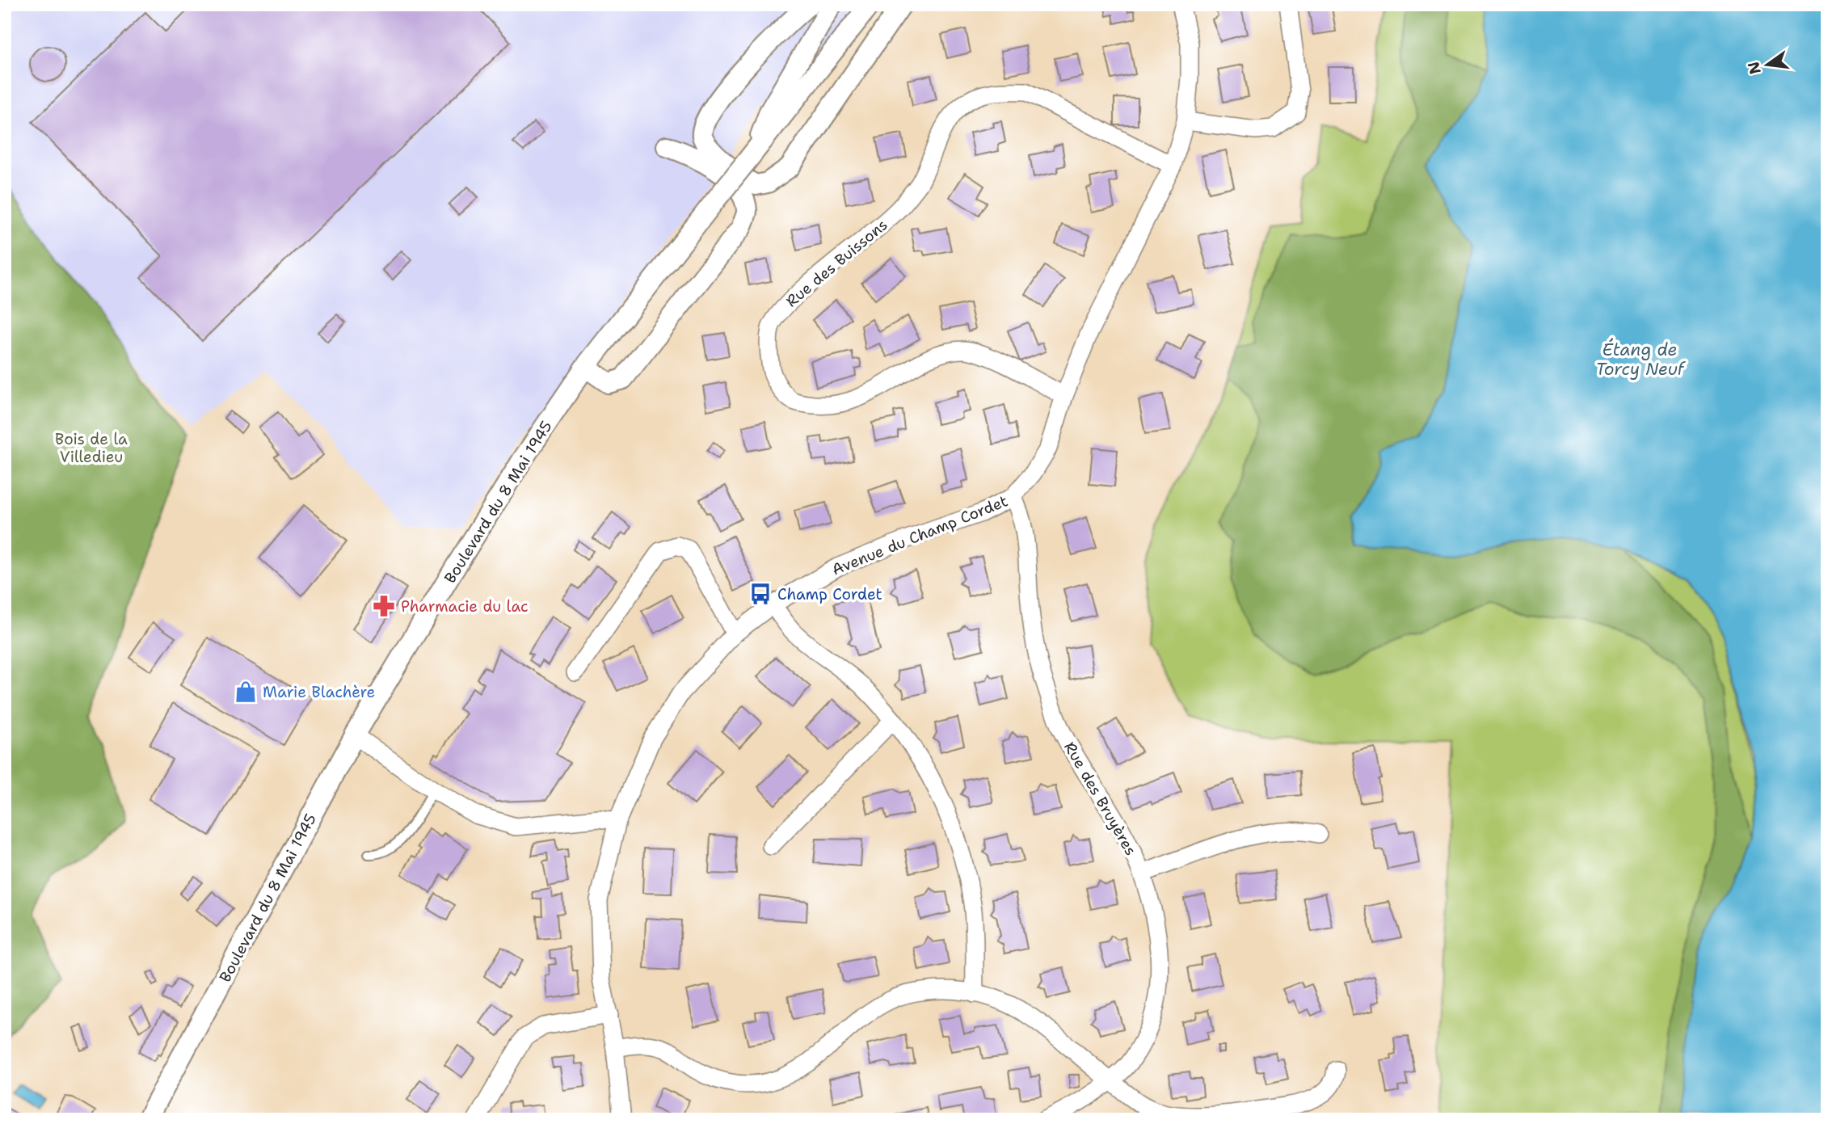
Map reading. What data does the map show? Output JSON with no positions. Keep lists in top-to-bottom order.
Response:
{
  "streets": {
    "street": [
      "Rue des Buissons",
      "Boulevard du 8 Mai 1945",
      "Avenue du Champ Cordet",
      "Rue des Bruyères"
    ]
  },
  "crossings": [
    ["Rue des Buissons", "Avenue du Champ Cordet"],
    ["Avenue du Champ Cordet", "Rue des Bruyères"]
  ],
  "water": ["Étang de Torcy Neuf"],
  "parks": ["Bois de la Villedieu"],
  "places": {
    "bus stop": ["Champ Cordet"],
    "pharmacy": ["Pharmacie du lac"],
    "shop": ["Marie Blachère"]
  },
  "north": "left"
}
